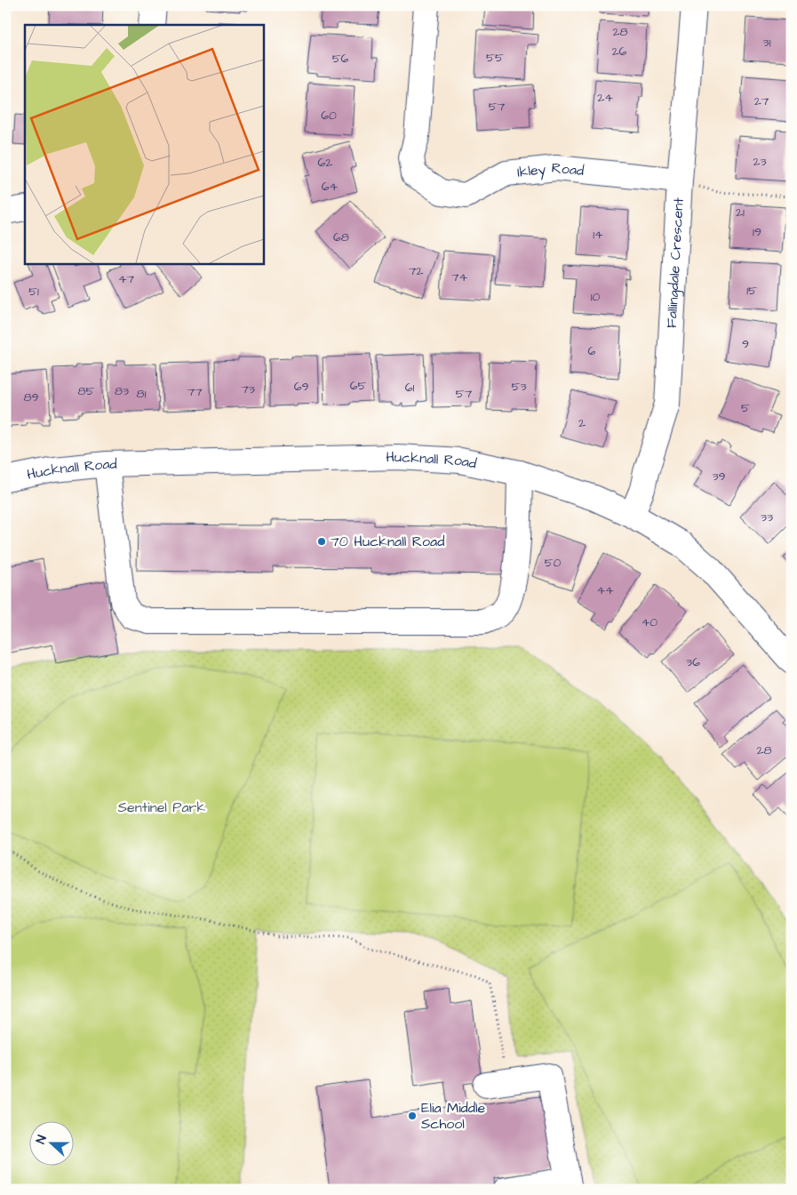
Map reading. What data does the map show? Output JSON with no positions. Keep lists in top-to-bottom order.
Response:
{
  "streets": {
    "street": ["Ikley Road", "Fallingdale Crescent", "Hucknall Road"]
  },
  "crossings": [
    ["Ikley Road", "Fallingdale Crescent"],
    ["Fallingdale Crescent", "Hucknall Road"]
  ],
  "parks": ["Sentinel Park"],
  "places": ["70 Hucknall Road", "Elia Middle School"],
  "house_numbers": [
    "28",
    "31",
    "26",
    "55",
    "56",
    "24",
    "27",
    "57",
    "60",
    "23",
    "62",
    "64",
    "21",
    "19",
    "14",
    "68",
    "72",
    "74",
    "47",
    "15",
    "51",
    "10",
    "9",
    "6",
    "65",
    "69",
    "53",
    "61",
    "73",
    "85",
    "83",
    "77",
    "81",
    "57",
    "89",
    "5",
    "2",
    "39",
    "33",
    "50",
    "44",
    "40",
    "36",
    "28"
  ],
  "north": "left"
}
